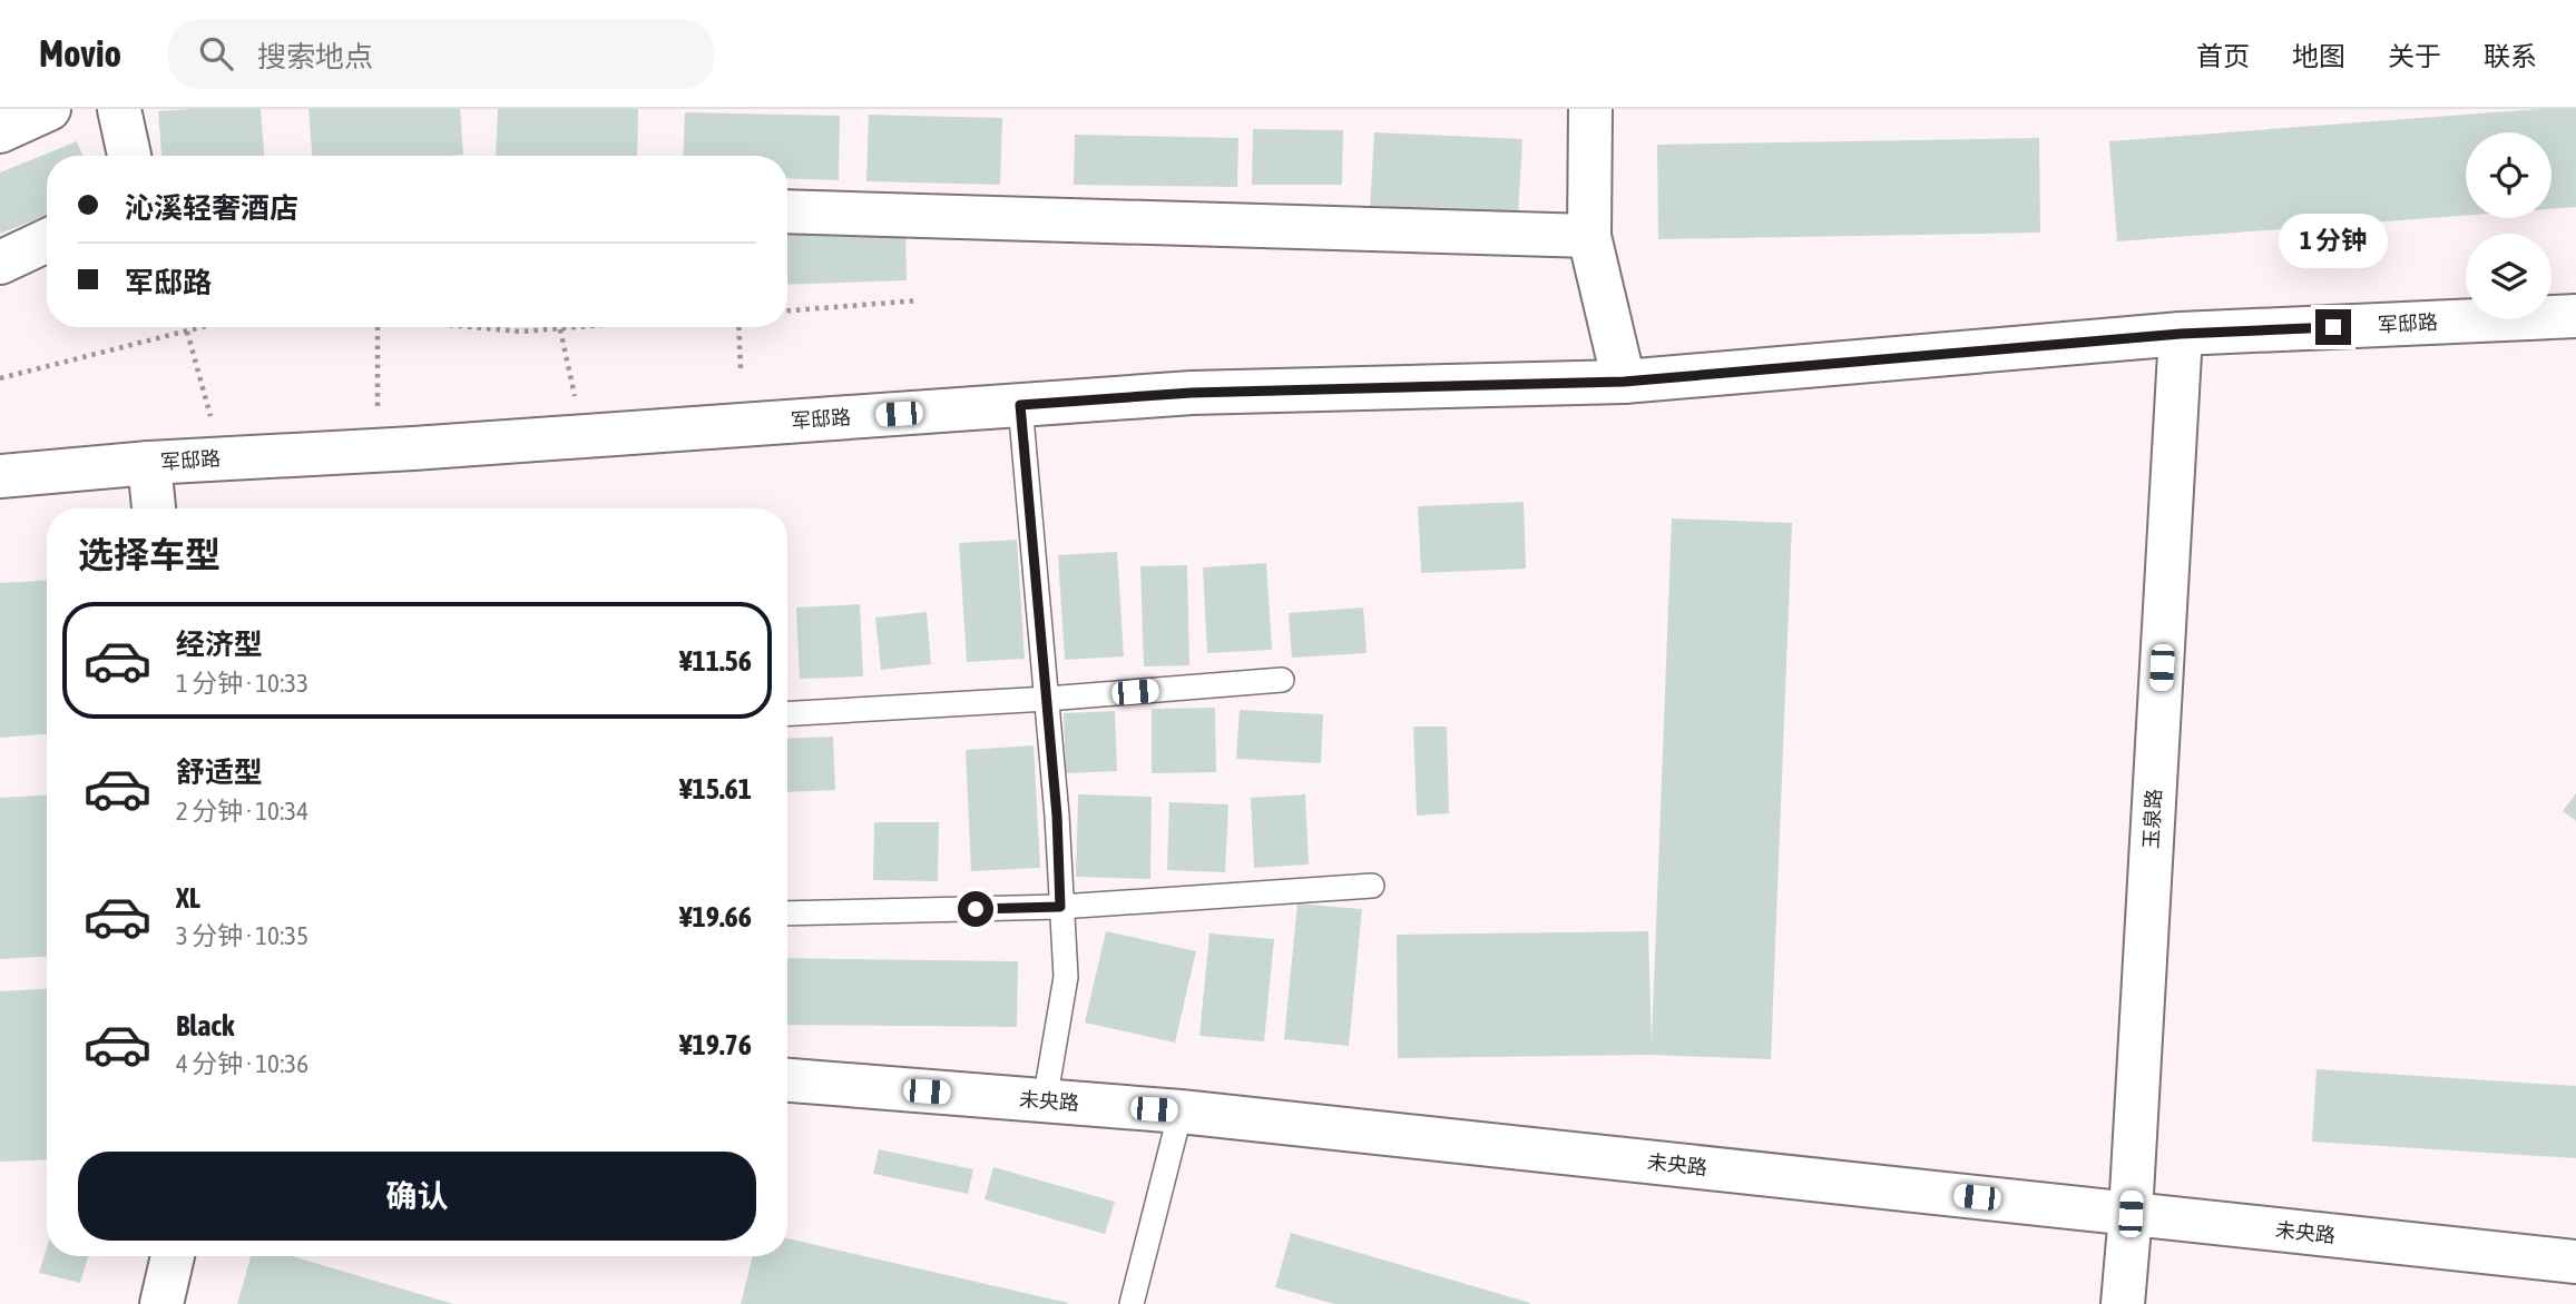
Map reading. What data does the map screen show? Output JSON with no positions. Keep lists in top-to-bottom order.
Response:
{
  "streets": {
    "street": ["军邸路", "玉泉路", "未央路"]
  },
  "crossings": [
    ["军邸路", "玉泉路"],
    ["玉泉路", "未央路"]
  ],
  "page": {
    "header": "Movio",
    "search": "搜索地点",
    "nav": [
      "首页",
      "地图",
      "关于",
      "联系"
    ],
    "banner": ["沁溪轻奢酒店", "军邸路"],
    "bubble": "1 分钟",
    "heading": "选择车型",
    "list": [
      {
        "name": "经济型",
        "note": "1 分钟 · 10:33",
        "value": "¥11.56"
      },
      {
        "name": "舒适型",
        "note": "2 分钟 · 10:34",
        "value": "¥15.61"
      },
      {
        "name": "XL",
        "note": "3 分钟 · 10:35",
        "value": "¥19.66"
      },
      {
        "name": "Black",
        "note": "4 分钟 · 10:36",
        "value": "¥19.76"
      }
    ],
    "buttons": "确认"
  }
}
